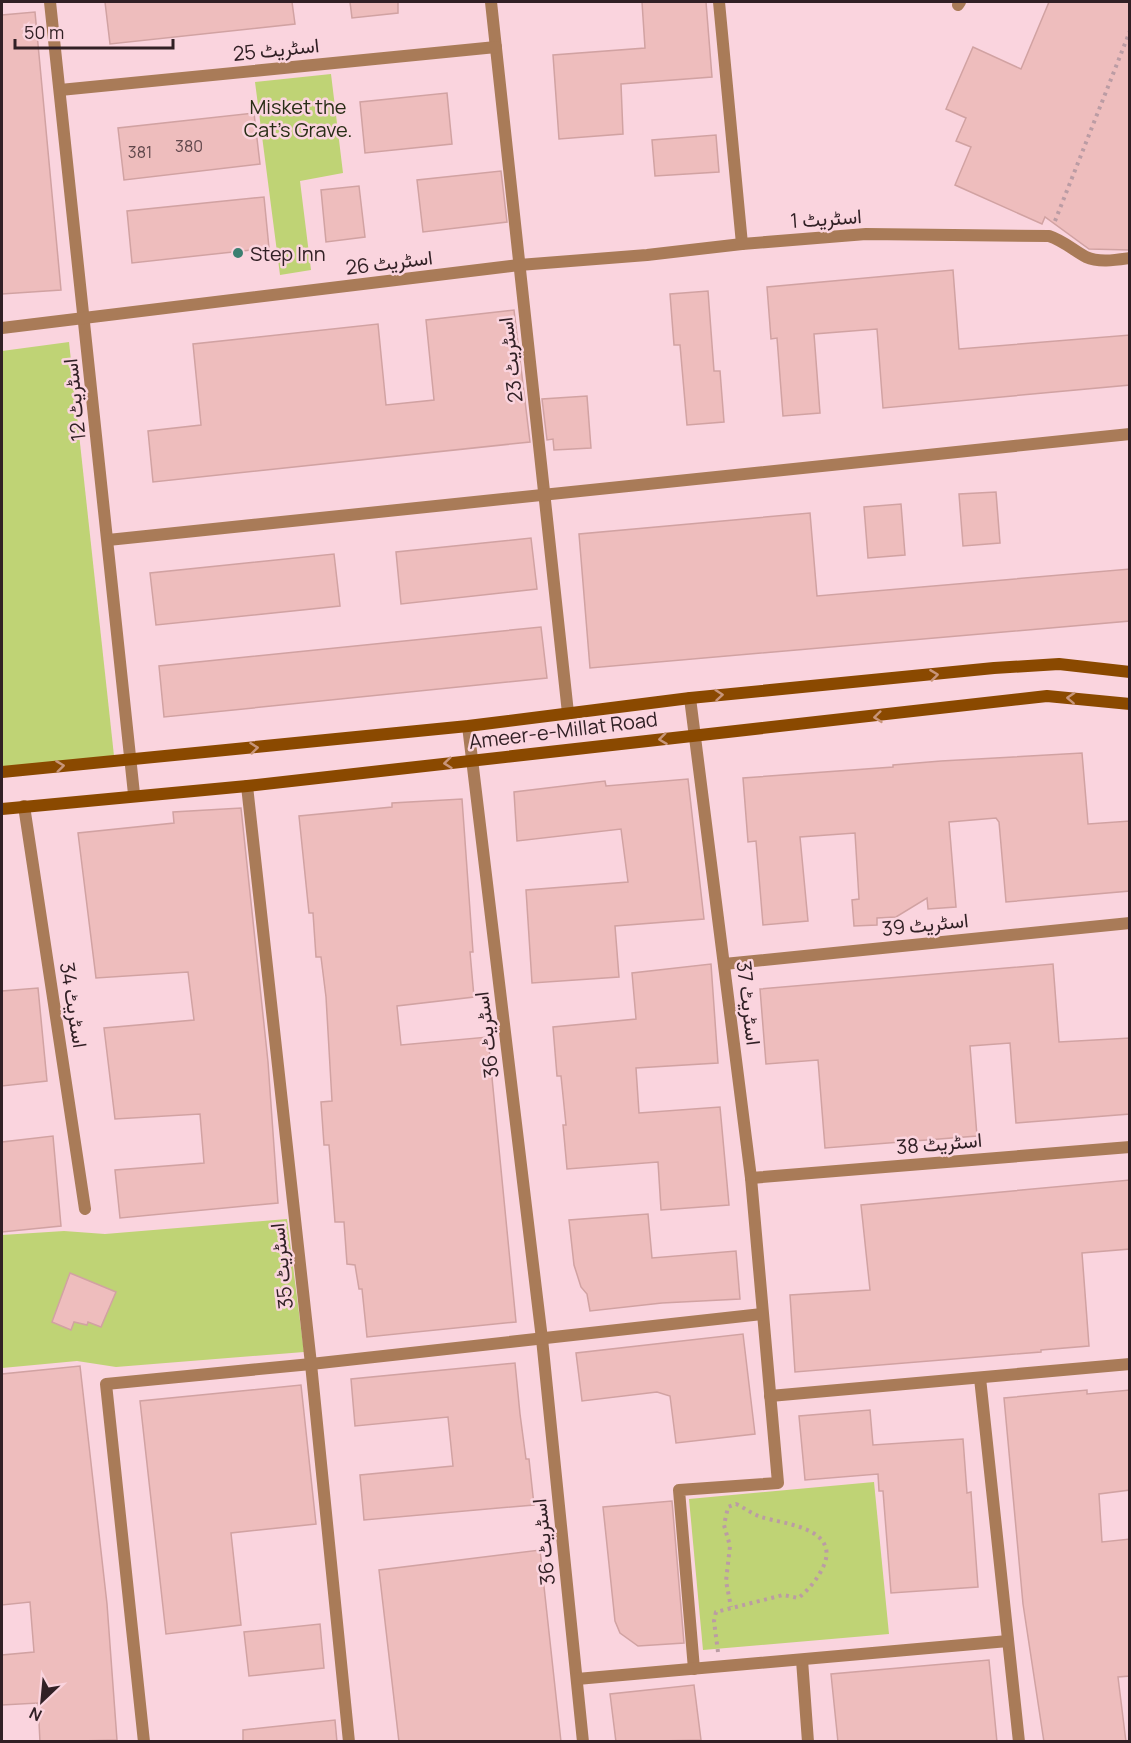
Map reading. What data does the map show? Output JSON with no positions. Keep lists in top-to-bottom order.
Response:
{
  "streets": {
    "main road": ["Ameer-e-Millat Road"],
    "street": [
      "اسٹریٹ 25",
      "اسٹریٹ 1",
      "اسٹریٹ 26",
      "اسٹریٹ 23",
      "اسٹریٹ 12",
      "اسٹریٹ 39",
      "اسٹریٹ 37",
      "اسٹریٹ 34",
      "اسٹریٹ 36",
      "اسٹریٹ 38",
      "اسٹریٹ 35"
    ]
  },
  "crossings": [
    ["اسٹریٹ 25", "اسٹریٹ 23"],
    ["اسٹریٹ 25", "اسٹریٹ 12"],
    ["اسٹریٹ 1", "اسٹریٹ 26"],
    ["اسٹریٹ 1", "اسٹریٹ 23"],
    ["اسٹریٹ 26", "اسٹریٹ 23"],
    ["اسٹریٹ 26", "اسٹریٹ 12"],
    ["اسٹریٹ 23", "Ameer-e-Millat Road"],
    ["اسٹریٹ 12", "Ameer-e-Millat Road"],
    ["Ameer-e-Millat Road", "اسٹریٹ 37"],
    ["Ameer-e-Millat Road", "اسٹریٹ 34"],
    ["Ameer-e-Millat Road", "اسٹریٹ 36"],
    ["Ameer-e-Millat Road", "اسٹریٹ 35"],
    ["اسٹریٹ 39", "اسٹریٹ 37"],
    ["اسٹریٹ 37", "اسٹریٹ 38"]
  ],
  "parks": ["Misket the Cat's Grave."],
  "places": ["Step Inn"],
  "house_numbers": ["380", "381"],
  "scale_bar": "50 m",
  "north": "bottom left"
}
